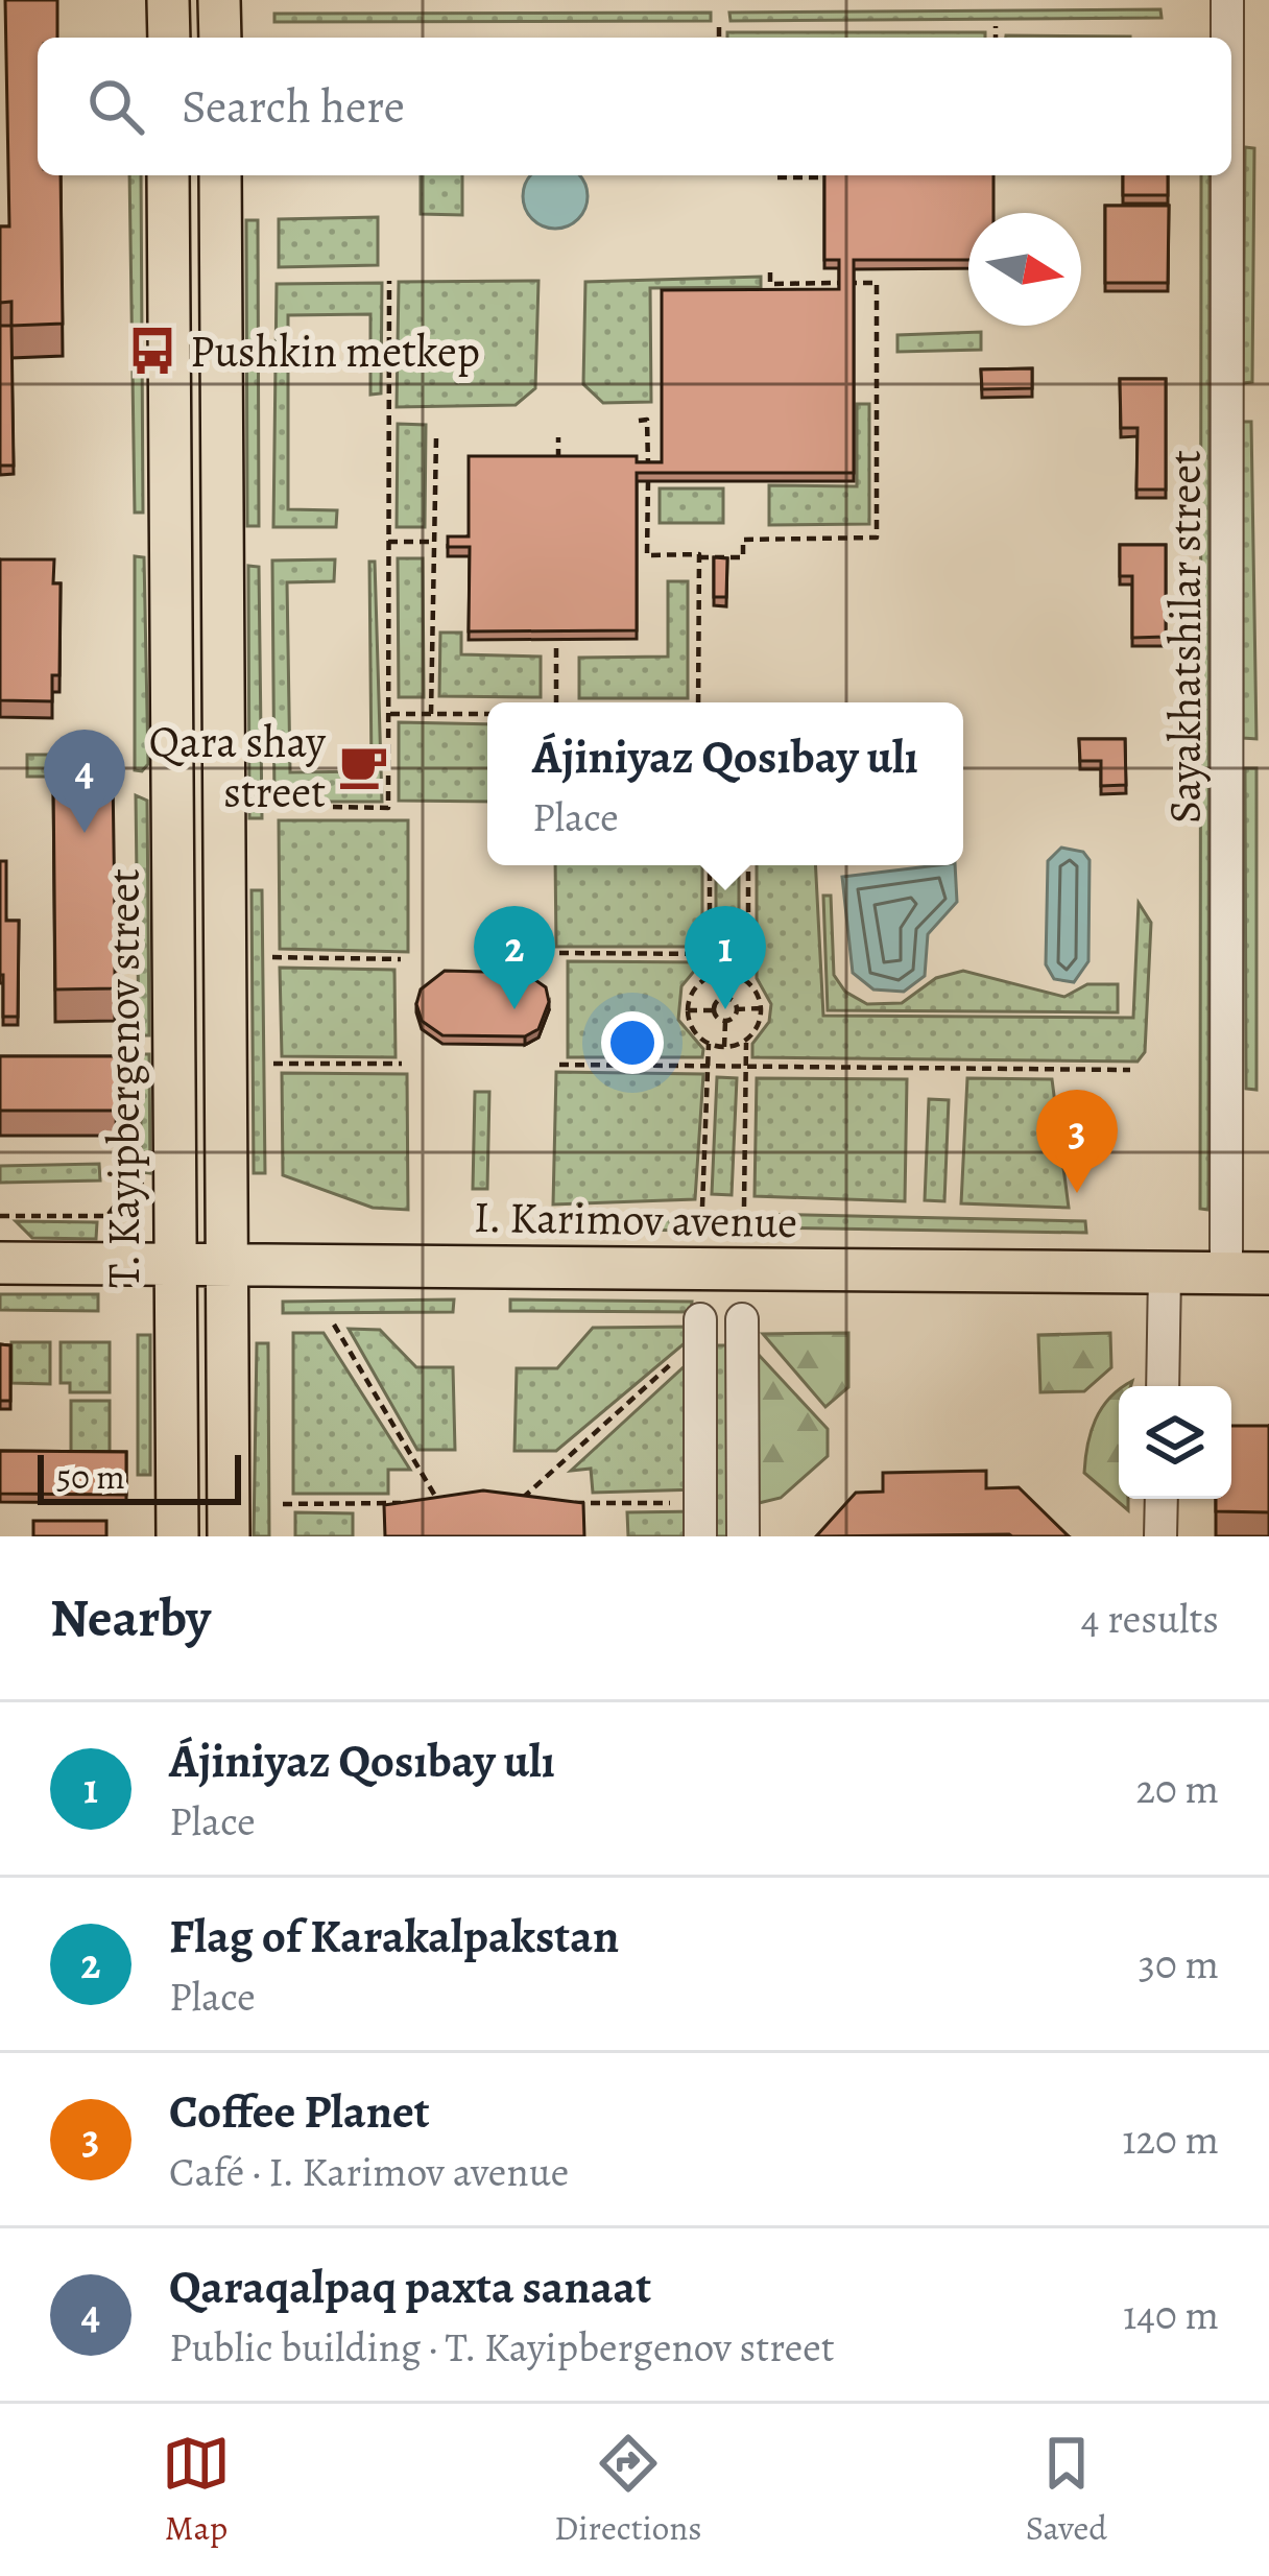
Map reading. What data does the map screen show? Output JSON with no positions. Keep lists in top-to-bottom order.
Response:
{
  "streets": {
    "main road": ["T. Kayipbergenov street", "I. Karimov avenue"],
    "street": ["Sayakhatshilar street"]
  },
  "crossings": [
    ["Sayakhatshilar street", "I. Karimov avenue"],
    ["T. Kayipbergenov street", "I. Karimov avenue"]
  ],
  "places": {
    "bus stop": ["Pushkin metkep"],
    "cafe": ["Qara shay street"]
  },
  "scale_bar": "50 m",
  "north": "right",
  "page": {
    "search": "Search here",
    "popup": ["Ájiniyaz Qosıbay ulı", "Place"],
    "pins": [
      "4",
      "1",
      "2",
      "3"
    ],
    "scale": "50 m",
    "heading": ["Nearby", "4 results"],
    "list": [
      {
        "mark": "1",
        "name": "Ájiniyaz Qosıbay ulı",
        "note": "Place",
        "value": "20 m"
      },
      {
        "mark": "2",
        "name": "Flag of Karakalpakstan",
        "note": "Place",
        "value": "30 m"
      },
      {
        "mark": "3",
        "name": "Coffee Planet",
        "note": "Café · I. Karimov avenue",
        "value": "120 m"
      },
      {
        "mark": "4",
        "name": "Qaraqalpaq paxta sanaat",
        "note": "Public building · T. Kayipbergenov street",
        "value": "140 m"
      }
    ],
    "nav": ["Map", "Directions", "Saved"]
  }
}
